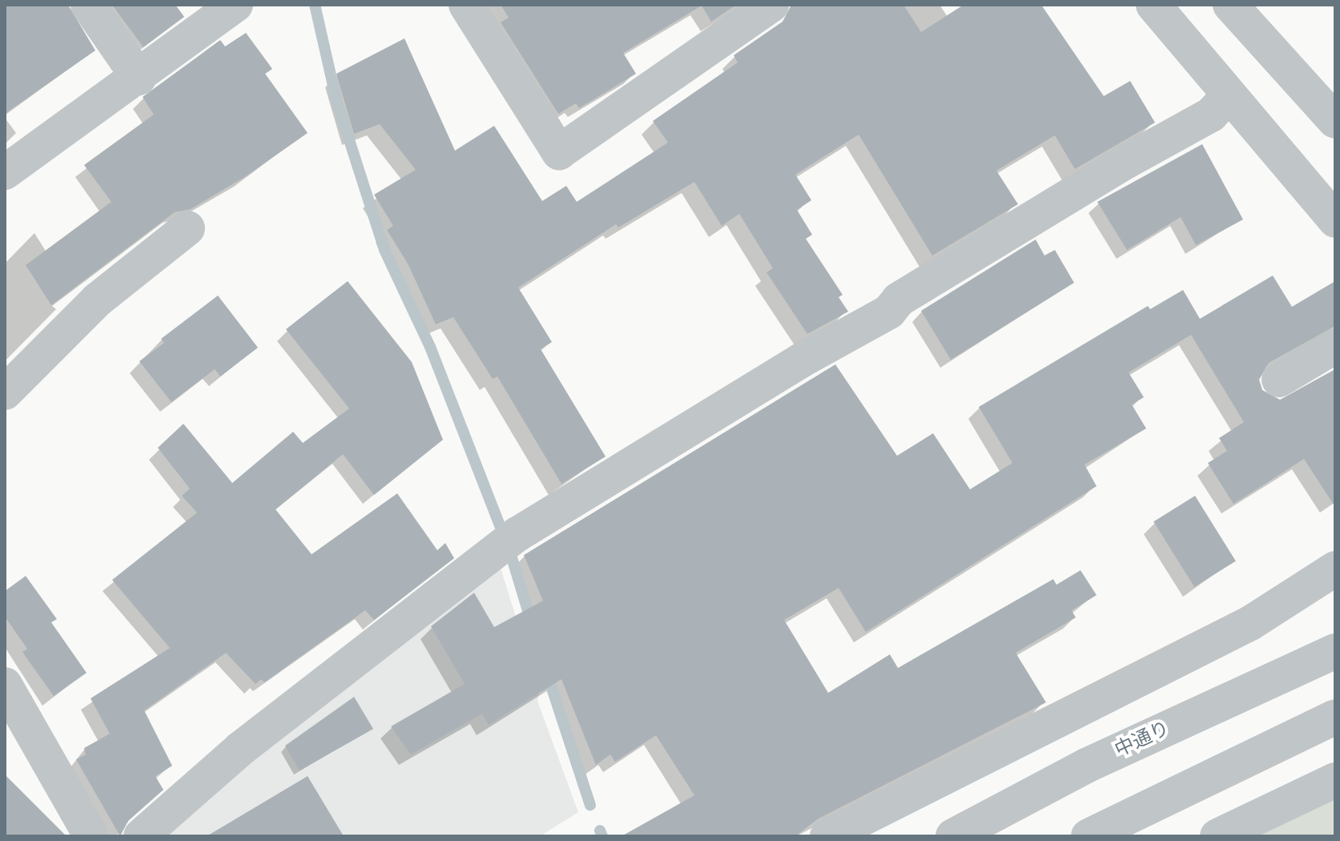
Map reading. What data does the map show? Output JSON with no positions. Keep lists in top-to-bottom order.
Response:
{
  "streets": {
    "street": ["中通り"]
  }
}
